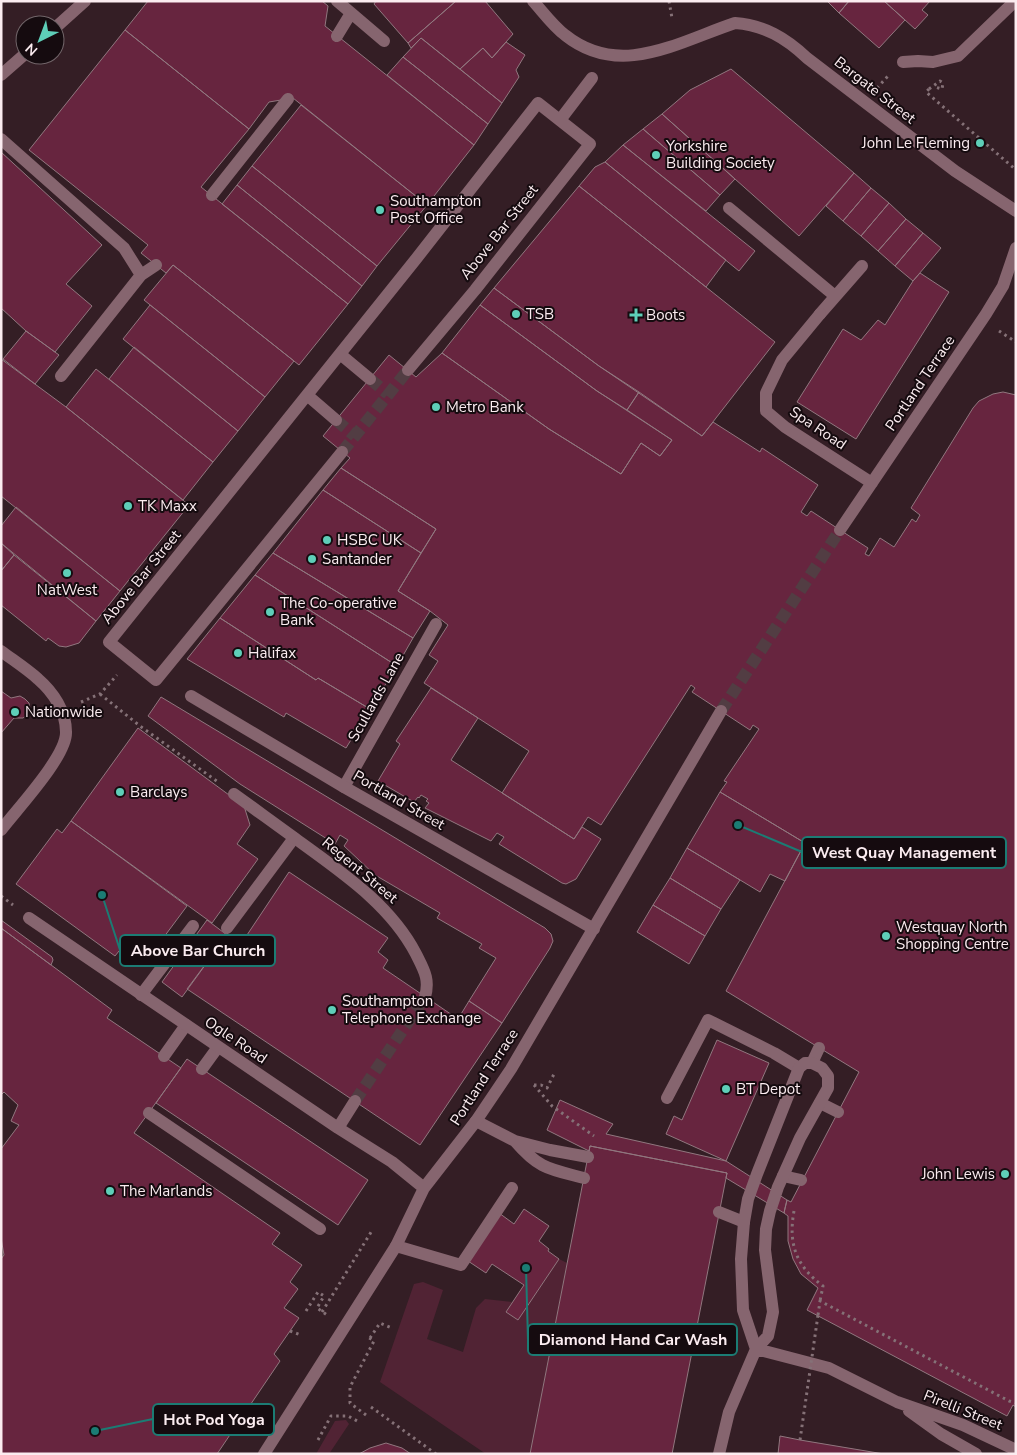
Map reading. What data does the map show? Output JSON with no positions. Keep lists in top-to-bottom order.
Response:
{
  "streets": {
    "street": [
      "Bargate Street",
      "Above Bar Street",
      "Portland Terrace",
      "Spa Road",
      "Scullards Lane",
      "Portland Street",
      "Regent Street",
      "Ogle Road",
      "Pirelli Street"
    ]
  },
  "crossings": [
    ["Portland Terrace", "Spa Road"],
    ["Portland Terrace", "Portland Street"],
    ["Portland Terrace", "Ogle Road"],
    ["Scullards Lane", "Portland Street"]
  ],
  "places": {
    "other": [
      "John Le Fleming",
      "Yorkshire Building Society",
      "Southampton Post Office",
      "TSB",
      "Metro Bank",
      "TK Maxx",
      "HSBC UK",
      "Santander",
      "NatWest",
      "The Co-operative Bank",
      "Halifax",
      "Nationwide",
      "Barclays",
      "West Quay Management",
      "Above Bar Church",
      "Westquay North Shopping Centre",
      "Southampton Telephone Exchange",
      "BT Depot",
      "John Lewis",
      "The Marlands",
      "Diamond Hand Car Wash",
      "Hot Pod Yoga"
    ],
    "health": ["Boots"]
  },
  "north": "bottom left"
}
